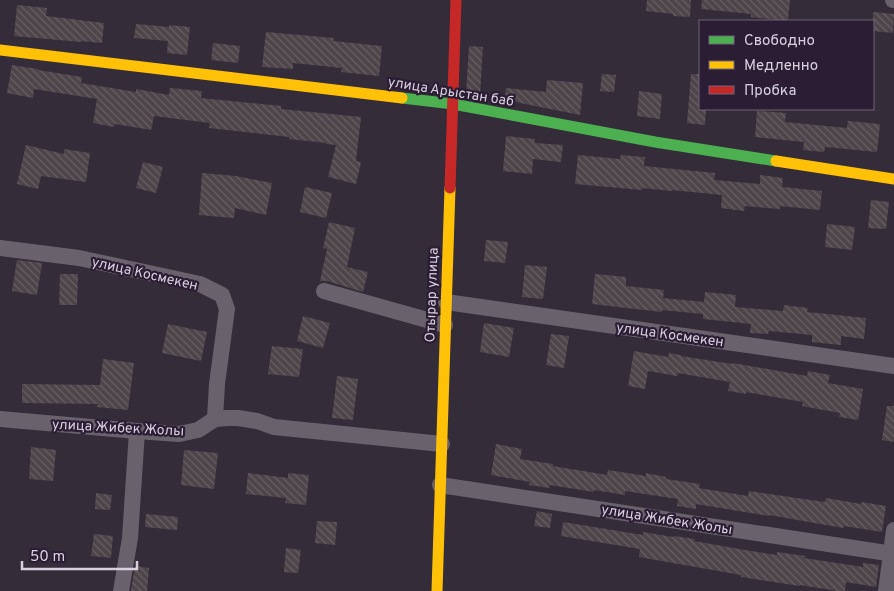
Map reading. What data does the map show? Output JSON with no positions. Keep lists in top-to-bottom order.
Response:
{
  "streets": {
    "street": [
      "улица Арыстан баб",
      "улица Космекен",
      "Отырар улица",
      "улица Жибек Жолы"
    ]
  },
  "crossings": [
    ["улица Арыстан баб", "Отырар улица"],
    ["улица Космекен", "Отырар улица"],
    ["улица Космекен", "улица Жибек Жолы"],
    ["Отырар улица", "улица Жибек Жолы"]
  ],
  "legend": ["Свободно", "Медленно", "Пробка"],
  "scale_bar": "50 m"
}
